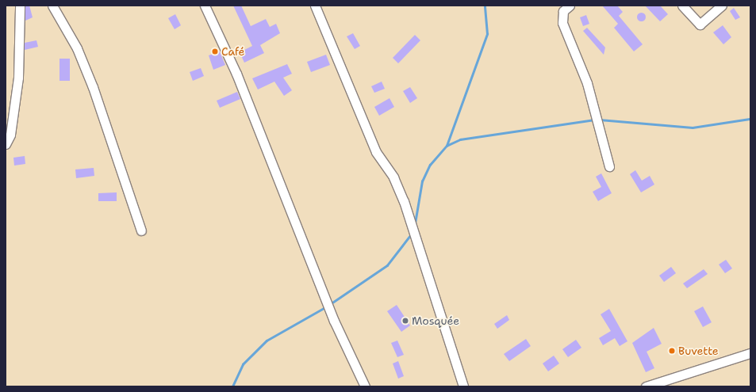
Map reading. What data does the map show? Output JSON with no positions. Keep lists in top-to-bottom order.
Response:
{
  "places": ["Café", "Mosquée", "Buvette"]
}
